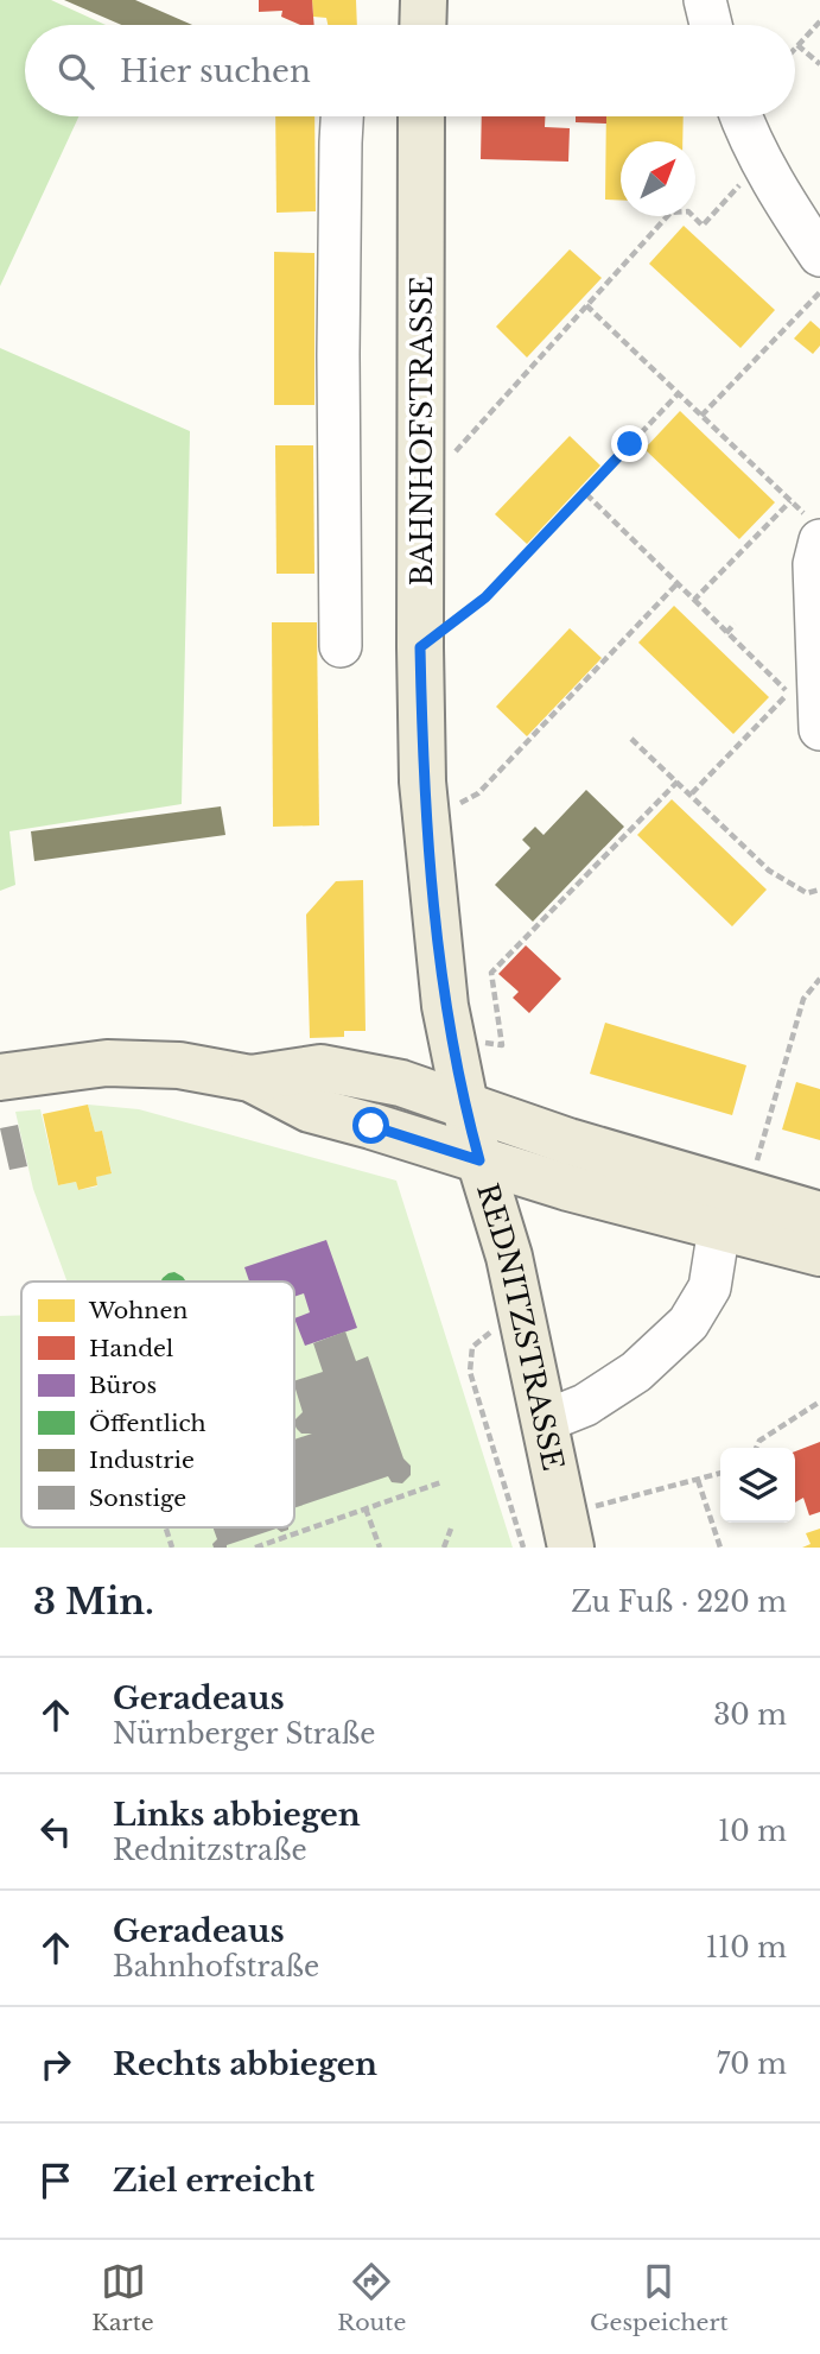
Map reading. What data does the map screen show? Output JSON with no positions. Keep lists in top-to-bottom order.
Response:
{
  "streets": {
    "main road": ["BAHNHOFSTRASSE", "REDNITZSTRASSE"]
  },
  "crossings": [
    ["BAHNHOFSTRASSE", "REDNITZSTRASSE"]
  ],
  "legend": [
    "Wohnen",
    "Handel",
    "Büros",
    "Öffentlich",
    "Industrie",
    "Sonstige"
  ],
  "north": "top right",
  "page": {
    "search": "Hier suchen",
    "heading": ["3 Min.", "Zu Fuß · 220 m"],
    "list": [
      ["Geradeaus", "Nürnberger Straße", "30 m"],
      ["Links abbiegen", "Rednitzstraße", "10 m"],
      ["Geradeaus", "Bahnhofstraße", "110 m"],
      ["Rechts abbiegen", "70 m"],
      "Ziel erreicht"
    ],
    "nav": ["Karte", "Route", "Gespeichert"]
  }
}
